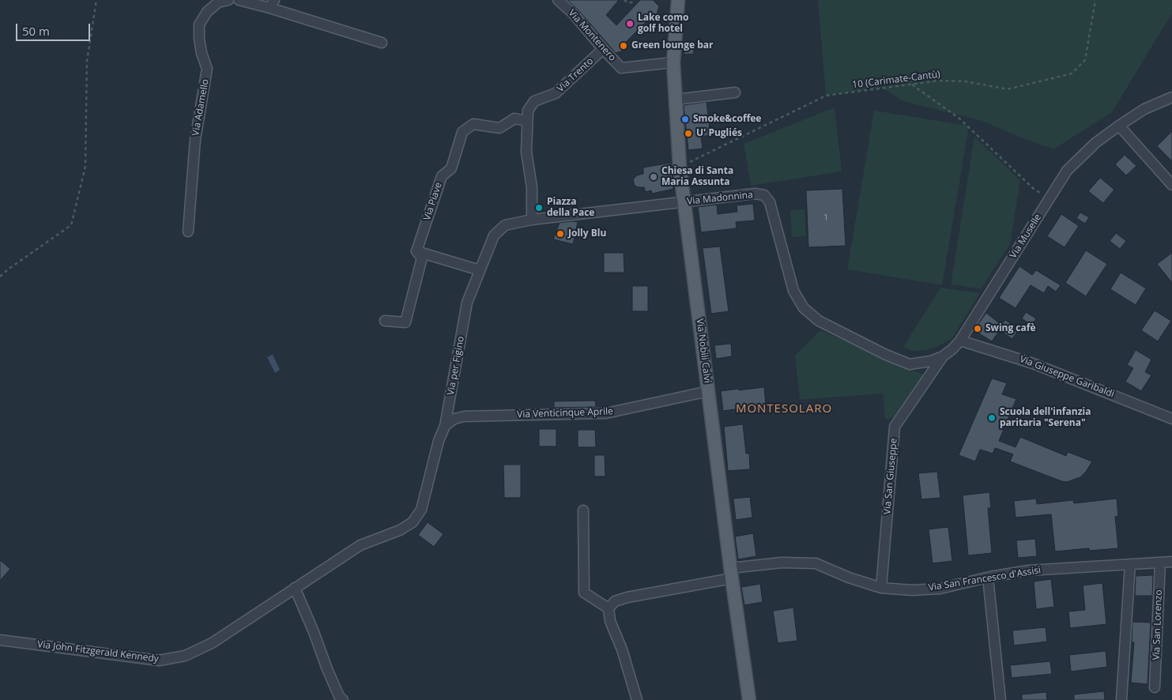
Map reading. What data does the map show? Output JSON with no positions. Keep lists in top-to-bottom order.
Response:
{
  "streets": {
    "main road": ["Via Nobili Calvi"],
    "street": [
      "Via Montenero",
      "Via Trento",
      "Via Adamello",
      "Via Madonnina",
      "Via Piave",
      "Via Muselle",
      "Via per Figino",
      "Via Giuseppe Garibaldi",
      "Via Venticinque Aprile",
      "Via San Giuseppe",
      "Via San Francesco d'Assisi",
      "Via San Lorenzo",
      "Via John Fitzgerald Kennedy"
    ],
    "path": ["10 (Carimate-Cantù)"]
  },
  "crossings": [
    ["Via Montenero", "Via Trento"],
    ["Via Montenero", "Via Nobili Calvi"],
    ["Via Trento", "Via Piave"],
    ["10 (Carimate-Cantù)", "Via Nobili Calvi"],
    ["Via Madonnina", "Via Muselle"],
    ["Via Madonnina", "Via Nobili Calvi"],
    ["Via Madonnina", "Via per Figino"],
    ["Via Muselle", "Via Giuseppe Garibaldi"],
    ["Via Muselle", "Via San Giuseppe"],
    ["Via Nobili Calvi", "Via Venticinque Aprile"],
    ["Via Nobili Calvi", "Via San Francesco d'Assisi"],
    ["Via per Figino", "Via Venticinque Aprile"],
    ["Via per Figino", "Via John Fitzgerald Kennedy"],
    ["Via San Giuseppe", "Via San Francesco d'Assisi"],
    ["Via San Francesco d'Assisi", "Via San Lorenzo"]
  ],
  "districts": ["MONTESOLARO"],
  "places": [
    "Lake como golf hotel",
    "Green lounge bar",
    "Smoke&coffee",
    "U' Pugliés",
    "Chiesa di Santa Maria Assunta",
    "Piazza della Pace",
    "Jolly Blu",
    "Swing cafè",
    "Scuola dell'infanzia paritaria \"Serena\""
  ],
  "house_numbers": ["1"],
  "scale_bar": "50 m"
}
